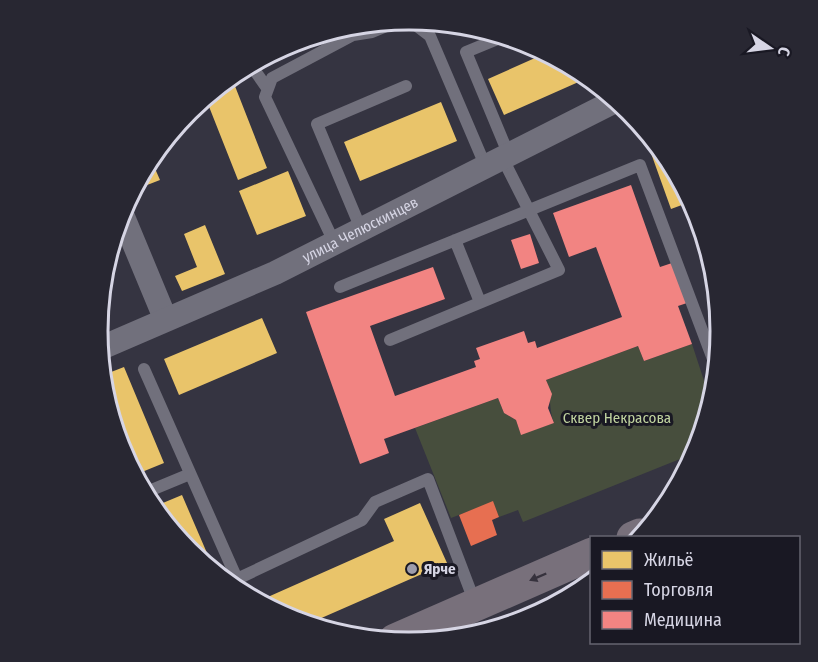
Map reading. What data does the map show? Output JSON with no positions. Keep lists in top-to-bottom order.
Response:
{
  "streets": {
    "street": ["улица Челюскинцев"]
  },
  "parks": ["Сквер Некрасова"],
  "places": ["Ярче"],
  "legend": ["Жильё", "Торговля", "Медицина"],
  "north": "right"
}
